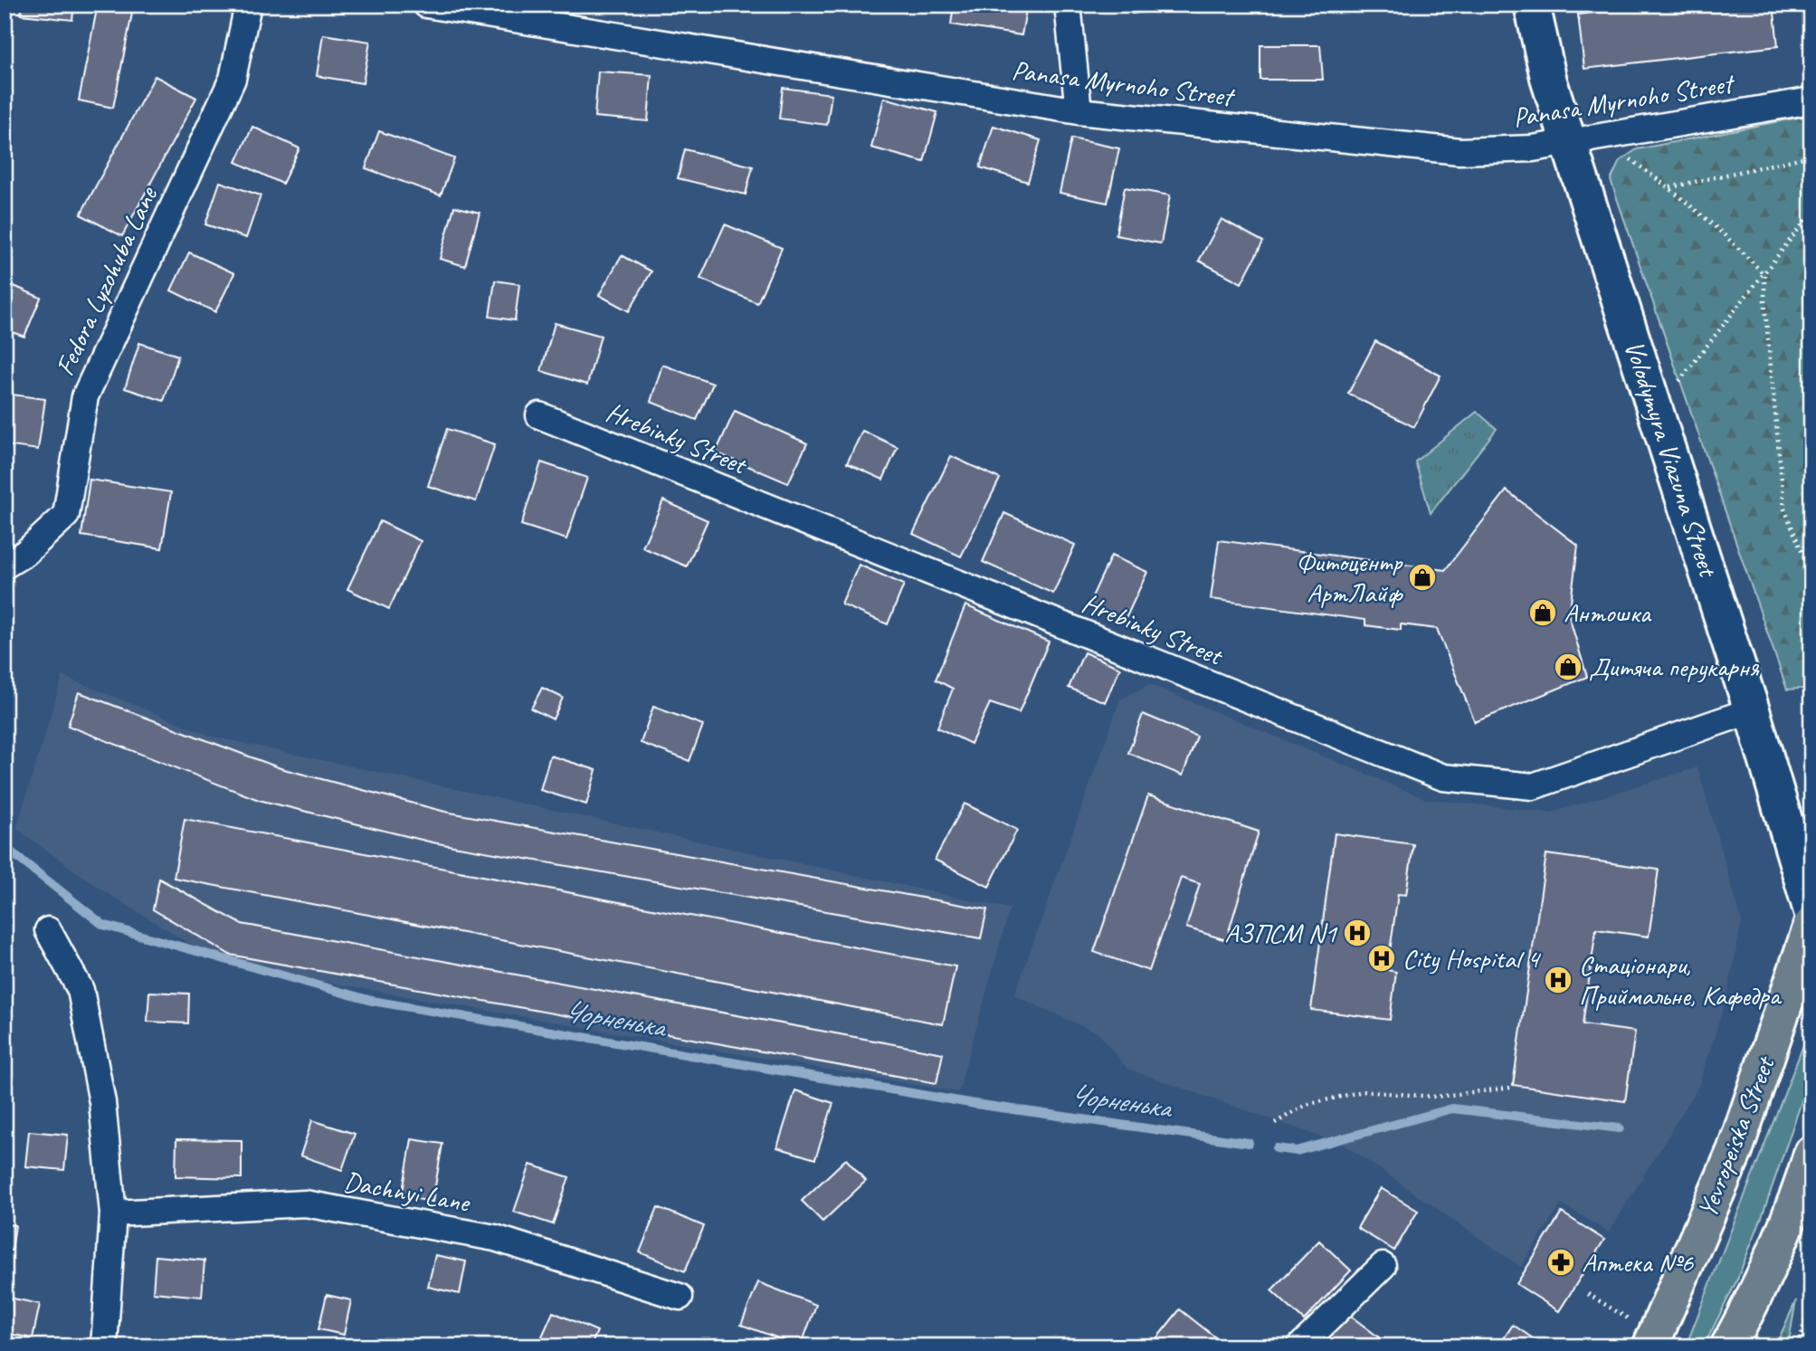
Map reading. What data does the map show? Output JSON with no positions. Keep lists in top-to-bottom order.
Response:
{
  "streets": {
    "main road": ["Volodymyra Viazuna Street", "Yevropeiska Street"],
    "street": [
      "Panasa Myrnoho Street",
      "Fedora Lyzohuba Lane",
      "Hrebinky Street",
      "Dachnyi Lane"
    ]
  },
  "crossings": [
    ["Panasa Myrnoho Street", "Volodymyra Viazuna Street"],
    ["Hrebinky Street", "Volodymyra Viazuna Street"]
  ],
  "water": ["Чорненька"],
  "places": {
    "shop": ["Фитоцентр АртЛайф", "Антошка", "Дитяча перукарня"],
    "hospital": ["АЗПСМ N1", "City Hospital 4", "Стаціонари, Приймальне, Кафедра"],
    "pharmacy": ["Аптека №6"]
  }
}
